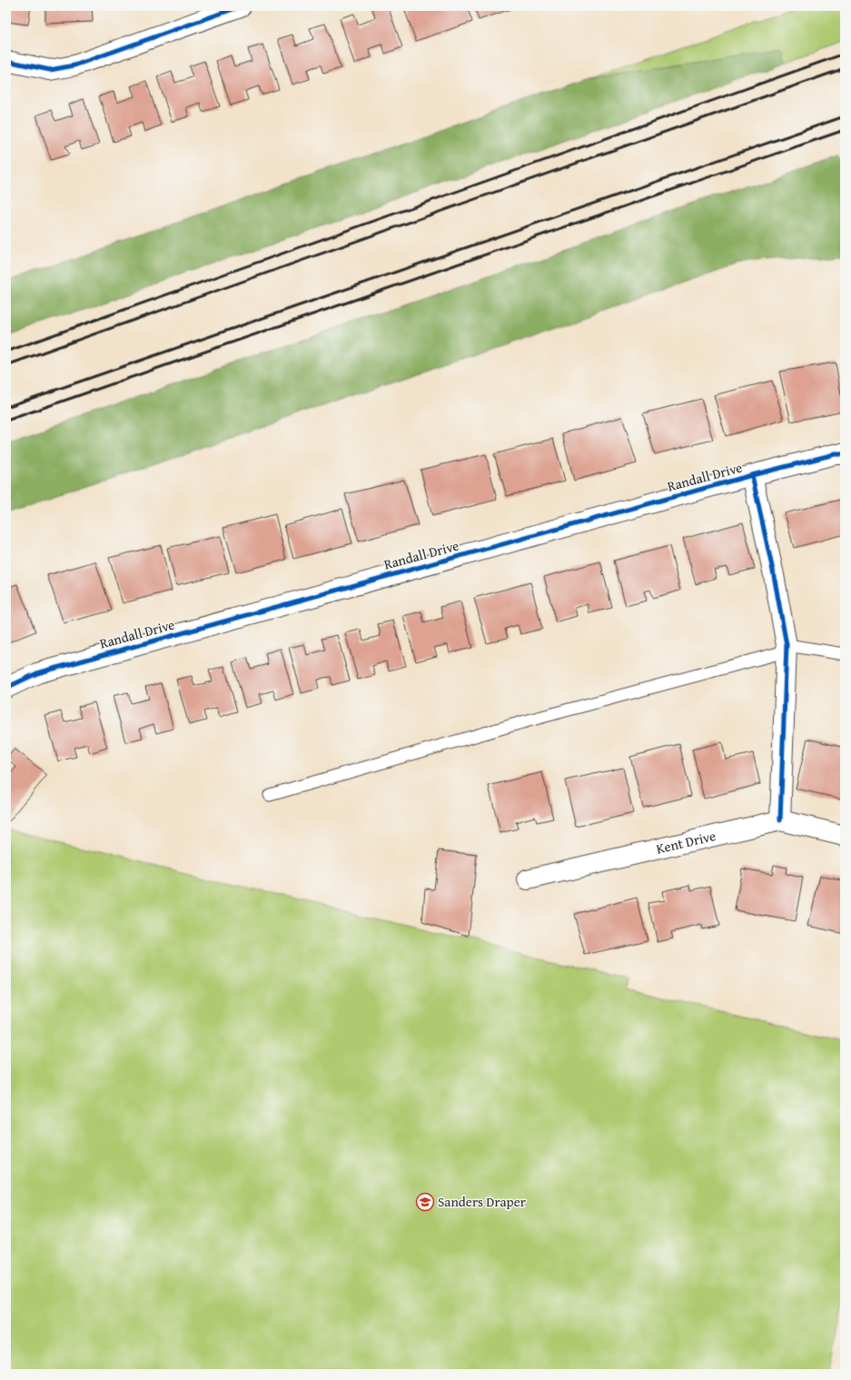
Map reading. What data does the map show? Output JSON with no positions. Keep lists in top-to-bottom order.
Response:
{
  "streets": {
    "street": ["Randall Drive", "Kent Drive"]
  },
  "places": {
    "school or university": ["Sanders Draper"]
  }
}
